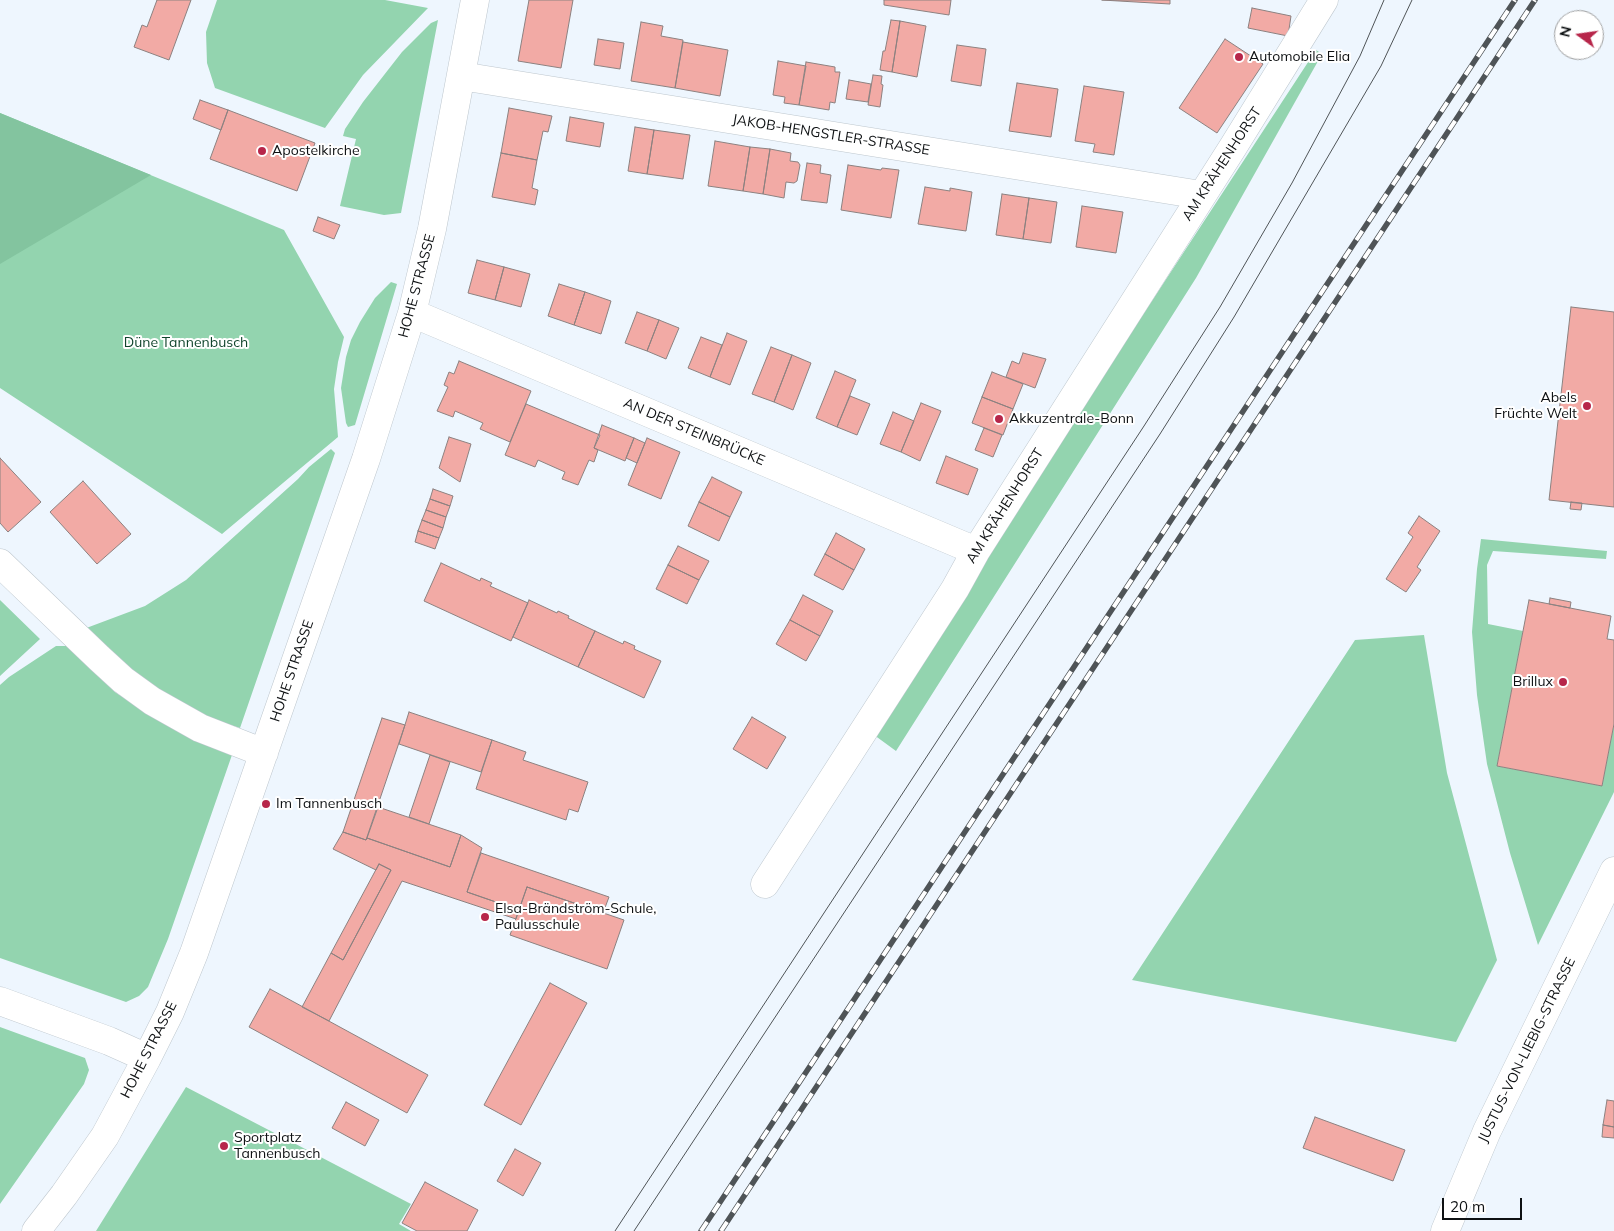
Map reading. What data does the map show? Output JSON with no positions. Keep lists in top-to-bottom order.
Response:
{
  "streets": {
    "street": [
      "JAKOB-HENGSTLER-STRASSE",
      "AM KRÄHENHORST",
      "HOHE STRASSE",
      "AN DER STEINBRÜCKE",
      "JUSTUS-VON-LIEBIG-STRASSE"
    ]
  },
  "crossings": [
    ["JAKOB-HENGSTLER-STRASSE", "AM KRÄHENHORST"],
    ["JAKOB-HENGSTLER-STRASSE", "HOHE STRASSE"],
    ["AM KRÄHENHORST", "AN DER STEINBRÜCKE"],
    ["HOHE STRASSE", "AN DER STEINBRÜCKE"]
  ],
  "parks": ["Düne Tannenbusch"],
  "places": [
    "Automobile Elia",
    "Apostelkirche",
    "Abels Früchte Welt",
    "Akkuzentrale-Bonn",
    "Brillux",
    "Im Tannenbusch",
    "Elsa-Brändström-Schule, Paulusschule",
    "Sportplatz Tannenbusch"
  ],
  "scale_bar": "20 m",
  "north": "left"
}
